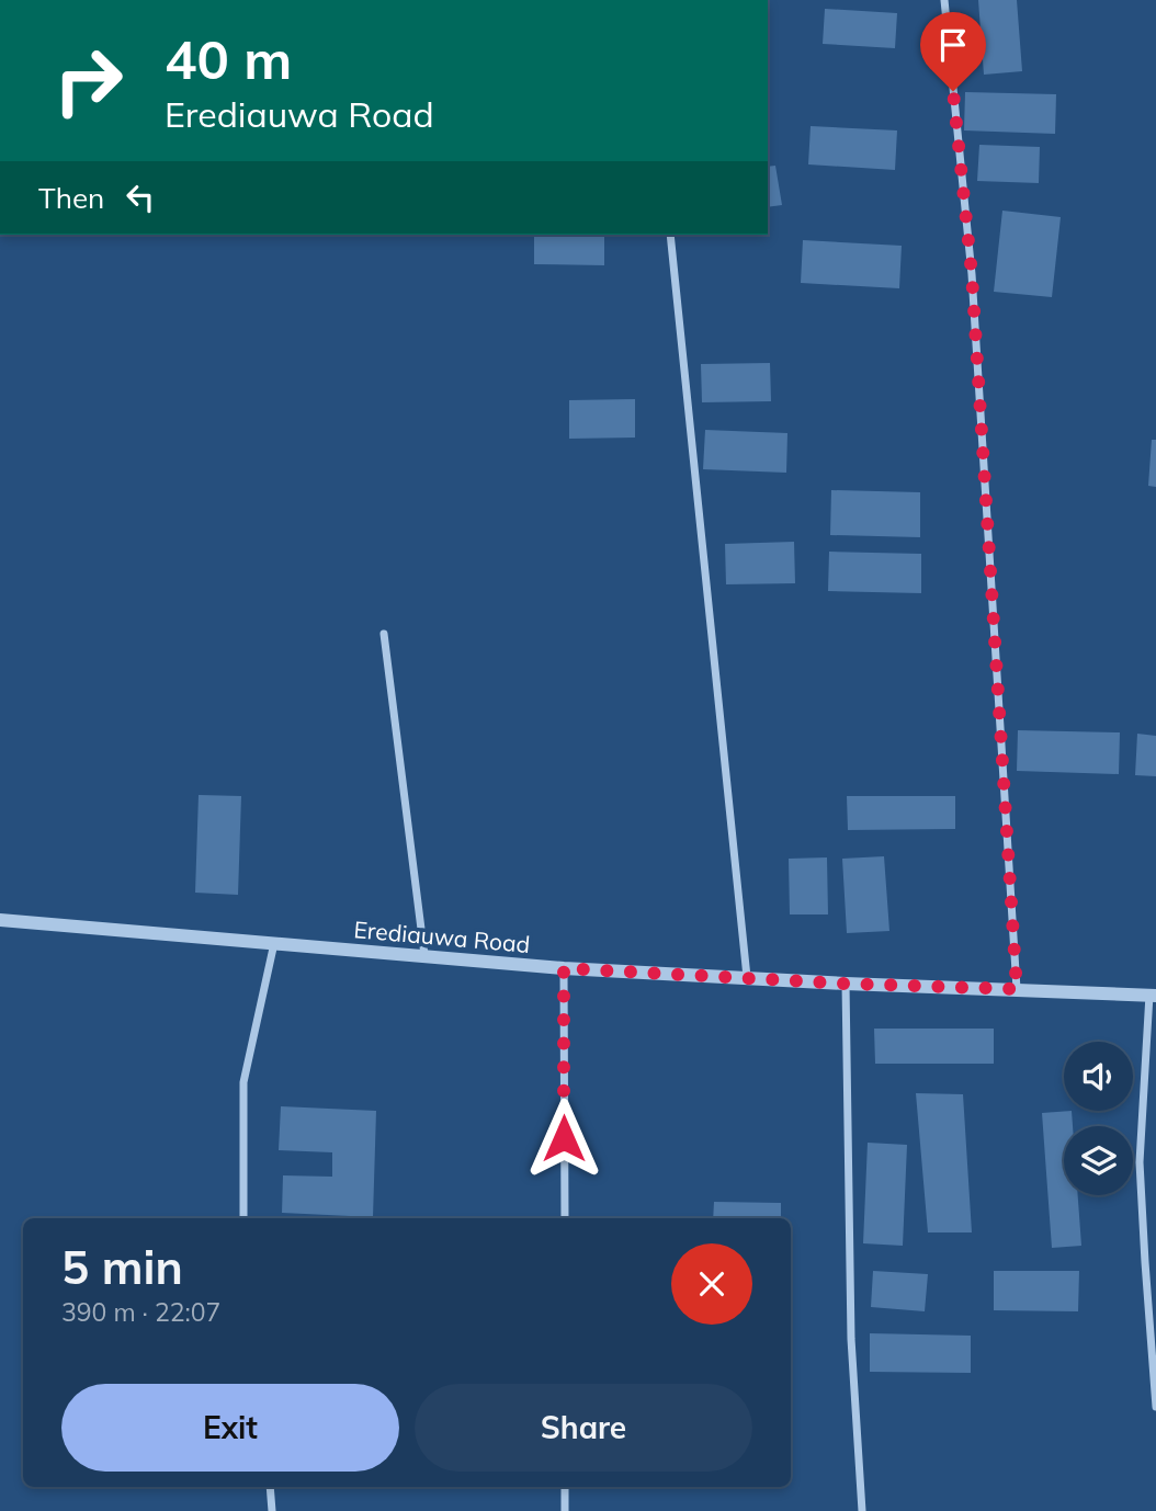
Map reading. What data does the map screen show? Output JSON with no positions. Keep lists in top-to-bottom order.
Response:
{
  "streets": {
    "street": ["Erediauwa Road"]
  },
  "page": {
    "turn": ["40 m", "Erediauwa Road"],
    "then": "Then",
    "heading": ["5 min", "390 m · 22:07"],
    "buttons": ["Exit", "Share"]
  }
}
